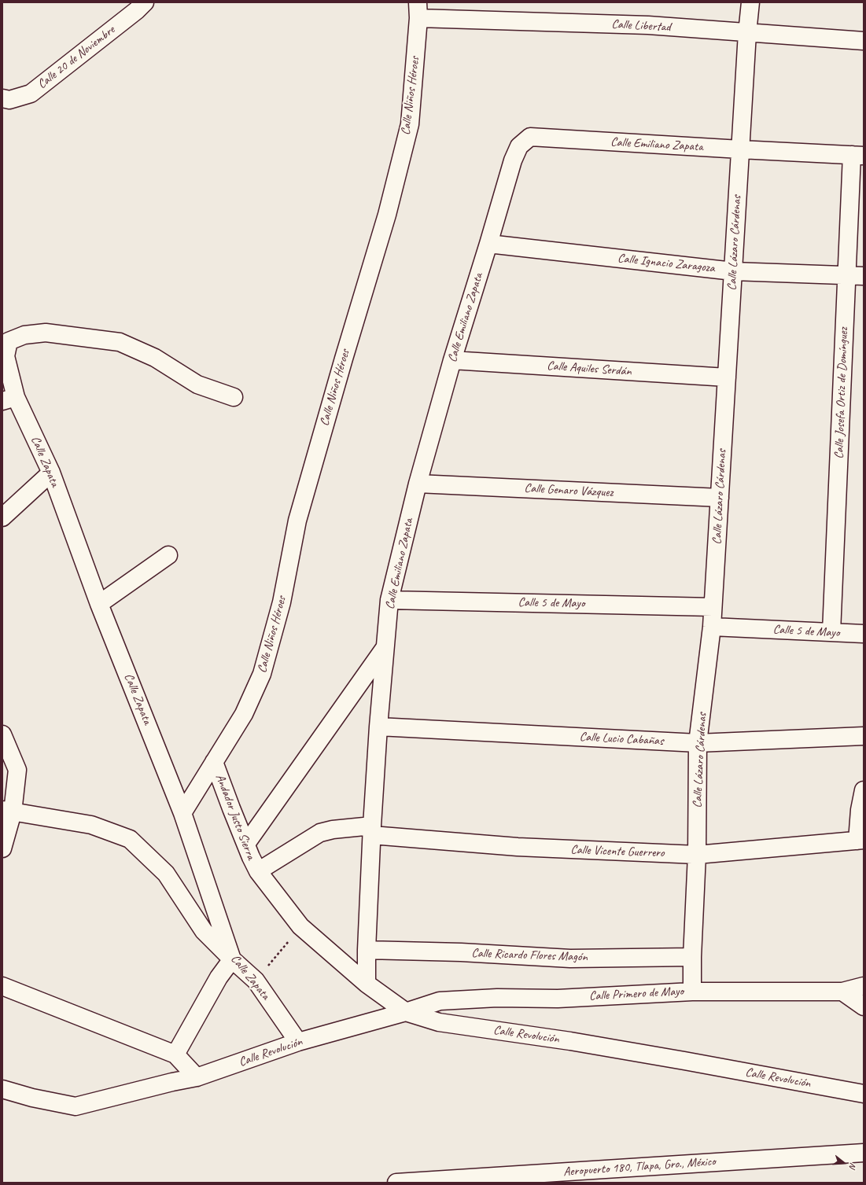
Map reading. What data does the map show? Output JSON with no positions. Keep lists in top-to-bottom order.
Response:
{
  "streets": {
    "street": [
      "Calle Libertad",
      "Calle 20 de Noviembre",
      "Calle Niños Héroes",
      "Calle Emiliano Zapata",
      "Calle Lázaro Cárdenas",
      "Calle Ignacio Zaragoza",
      "Calle Aquiles Serdán",
      "Calle Josefa Ortiz de Domínguez",
      "Calle Zapata",
      "Calle Genaro Vázquez",
      "Calle 5 de Mayo",
      "Calle Lucio Cabañas",
      "Andador Justo Sierra",
      "Calle Vicente Guerrero",
      "Calle Ricardo Flores Magón",
      "Calle Primero de Mayo",
      "Calle Revolución",
      "Aeropuerto 180, Tlapa, Gro., México"
    ]
  },
  "crossings": [
    ["Calle Libertad", "Calle Niños Héroes"],
    ["Calle Libertad", "Calle Lázaro Cárdenas"],
    ["Calle Niños Héroes", "Calle Zapata"],
    ["Calle Niños Héroes", "Andador Justo Sierra"],
    ["Calle Emiliano Zapata", "Calle Lázaro Cárdenas"],
    ["Calle Emiliano Zapata", "Calle Ignacio Zaragoza"],
    ["Calle Emiliano Zapata", "Calle Aquiles Serdán"],
    ["Calle Emiliano Zapata", "Calle Josefa Ortiz de Domínguez"],
    ["Calle Emiliano Zapata", "Calle Genaro Vázquez"],
    ["Calle Emiliano Zapata", "Calle 5 de Mayo"],
    ["Calle Emiliano Zapata", "Calle Lucio Cabañas"],
    ["Calle Emiliano Zapata", "Andador Justo Sierra"],
    ["Calle Emiliano Zapata", "Calle Vicente Guerrero"],
    ["Calle Emiliano Zapata", "Calle Ricardo Flores Magón"],
    ["Calle Lázaro Cárdenas", "Calle Ignacio Zaragoza"],
    ["Calle Lázaro Cárdenas", "Calle Aquiles Serdán"],
    ["Calle Lázaro Cárdenas", "Calle Genaro Vázquez"],
    ["Calle Lázaro Cárdenas", "Calle 5 de Mayo"],
    ["Calle Lázaro Cárdenas", "Calle Lucio Cabañas"],
    ["Calle Lázaro Cárdenas", "Calle Vicente Guerrero"],
    ["Calle Lázaro Cárdenas", "Calle Ricardo Flores Magón"],
    ["Calle Lázaro Cárdenas", "Calle Primero de Mayo"],
    ["Calle Ignacio Zaragoza", "Calle Josefa Ortiz de Domínguez"],
    ["Calle Josefa Ortiz de Domínguez", "Calle 5 de Mayo"],
    ["Calle Zapata", "Calle Revolución"],
    ["Andador Justo Sierra", "Calle Vicente Guerrero"],
    ["Calle Primero de Mayo", "Calle Revolución"]
  ],
  "north": "right"
}
